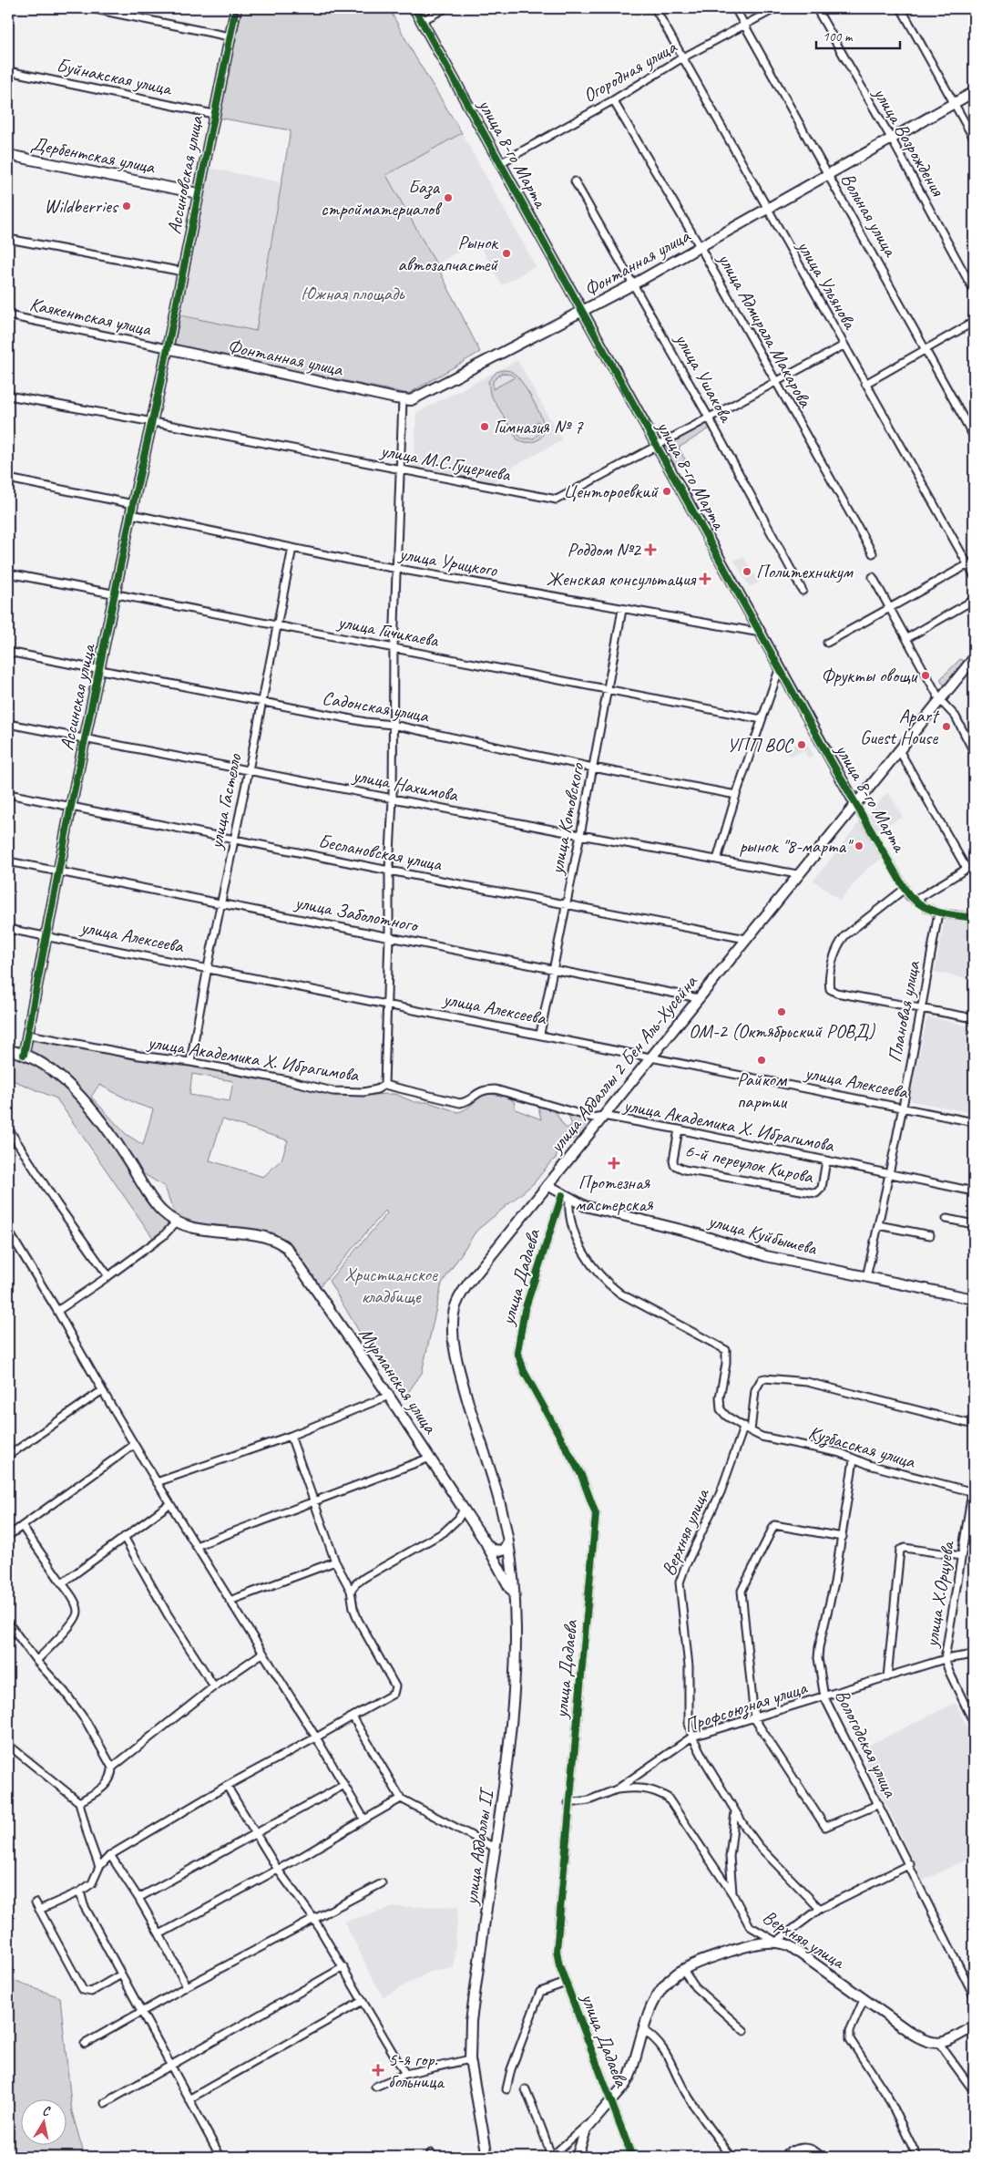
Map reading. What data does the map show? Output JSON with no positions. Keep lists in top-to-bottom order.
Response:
{
  "streets": {
    "street": [
      "Огородная улица",
      "Буйнакская улица",
      "улица Возрождения",
      "улица 8-го Марта",
      "Дербентская улица",
      "Ассиновская улица",
      "Вольная улица",
      "Фонтанная улица",
      "улица Ульянова",
      "Каякентская улица",
      "улица Адмирала Макарова",
      "улица Ушакова",
      "улица М.С.Гуцериева",
      "улица Урицкого",
      "улица Гичикаева",
      "Ассинская улица",
      "Садонская улица",
      "улица Нахимова",
      "улица Гастелло",
      "улица Котовского",
      "Беслановская улица",
      "улица Заболотного",
      "улица Алексеева",
      "Плановая улица",
      "улица Академика Х. Ибрагимова",
      "улица Абдаллы 2 Бен Аль-Хусейна",
      "6-й переулок Кирова",
      "улица Куйбышева",
      "улица Дадаева",
      "Мурманская улица",
      "Кузбасская улица",
      "Верхняя улица",
      "улица Х.Орцуева",
      "Профсоюзная улица",
      "Вологодская улица",
      "улица Абдаллы II"
    ]
  },
  "crossings": [
    ["Огородная улица", "улица 8-го Марта"],
    ["Огородная улица", "Вольная улица"],
    ["Огородная улица", "улица Ульянова"],
    ["Огородная улица", "улица Адмирала Макарова"],
    ["Буйнакская улица", "Ассиновская улица"],
    ["улица Возрождения", "Фонтанная улица"],
    ["улица 8-го Марта", "Фонтанная улица"],
    ["улица 8-го Марта", "улица М.С.Гуцериева"],
    ["улица 8-го Марта", "улица Урицкого"],
    ["улица 8-го Марта", "Плановая улица"],
    ["улица 8-го Марта", "улица Абдаллы 2 Бен Аль-Хусейна"],
    ["Дербентская улица", "Ассиновская улица"],
    ["Ассиновская улица", "Фонтанная улица"],
    ["Ассиновская улица", "Каякентская улица"],
    ["Ассиновская улица", "Ассинская улица"],
    ["Вольная улица", "Фонтанная улица"],
    ["Фонтанная улица", "улица Ульянова"],
    ["Фонтанная улица", "Каякентская улица"],
    ["Фонтанная улица", "улица Адмирала Макарова"],
    ["Фонтанная улица", "улица Ушакова"],
    ["Фонтанная улица", "Ассинская улица"],
    ["улица Ульянова", "улица М.С.Гуцериева"],
    ["Каякентская улица", "Ассинская улица"],
    ["улица Адмирала Макарова", "улица М.С.Гуцериева"],
    ["улица Ушакова", "улица М.С.Гуцериева"],
    ["улица М.С.Гуцериева", "Ассинская улица"],
    ["улица Урицкого", "Ассинская улица"],
    ["улица Урицкого", "улица Гастелло"],
    ["улица Урицкого", "улица Котовского"],
    ["улица Гичикаева", "Ассинская улица"],
    ["улица Гичикаева", "улица Гастелло"],
    ["улица Гичикаева", "улица Котовского"],
    ["Ассинская улица", "Садонская улица"],
    ["Ассинская улица", "улица Нахимова"],
    ["Ассинская улица", "Беслановская улица"],
    ["Ассинская улица", "улица Заболотного"],
    ["Ассинская улица", "улица Алексеева"],
    ["Ассинская улица", "улица Академика Х. Ибрагимова"],
    ["Ассинская улица", "Мурманская улица"],
    ["Садонская улица", "улица Гастелло"],
    ["Садонская улица", "улица Котовского"],
    ["улица Нахимова", "улица Гастелло"],
    ["улица Нахимова", "улица Котовского"],
    ["улица Нахимова", "улица Абдаллы 2 Бен Аль-Хусейна"],
    ["улица Гастелло", "Беслановская улица"],
    ["улица Гастелло", "улица Заболотного"],
    ["улица Гастелло", "улица Алексеева"],
    ["улица Гастелло", "улица Академика Х. Ибрагимова"],
    ["улица Котовского", "Беслановская улица"],
    ["улица Котовского", "улица Заболотного"],
    ["улица Котовского", "улица Алексеева"],
    ["Беслановская улица", "улица Абдаллы 2 Бен Аль-Хусейна"],
    ["улица Заболотного", "улица Абдаллы 2 Бен Аль-Хусейна"],
    ["улица Алексеева", "Плановая улица"],
    ["улица Алексеева", "улица Абдаллы 2 Бен Аль-Хусейна"],
    ["Плановая улица", "улица Академика Х. Ибрагимова"],
    ["Плановая улица", "улица Куйбышева"],
    ["улица Академика Х. Ибрагимова", "улица Абдаллы 2 Бен Аль-Хусейна"],
    ["улица Академика Х. Ибрагимова", "6-й переулок Кирова"],
    ["улица Абдаллы 2 Бен Аль-Хусейна", "улица Куйбышева"],
    ["улица Абдаллы 2 Бен Аль-Хусейна", "улица Абдаллы II"],
    ["улица Куйбышева", "улица Дадаева"],
    ["улица Куйбышева", "Кузбасская улица"],
    ["улица Дадаева", "Кузбасская улица"],
    ["Мурманская улица", "улица Абдаллы II"],
    ["Кузбасская улица", "Верхняя улица"],
    ["Кузбасская улица", "улица Х.Орцуева"],
    ["Кузбасская улица", "Вологодская улица"],
    ["Верхняя улица", "Профсоюзная улица"],
    ["улица Х.Орцуева", "Профсоюзная улица"],
    ["Профсоюзная улица", "Вологодская улица"]
  ],
  "parks": ["Южная площадь", "Христианское кладбище"],
  "places": {
    "other": [
      "База стройматериалов",
      "Wildberries",
      "Рынок автозапчастей",
      "Гимназия № 7",
      "Центороевкий",
      "Политехникум",
      "Фрукты овощи",
      "Apart Guest House",
      "УПП ВОС",
      "рынок \"8-марта\"",
      "ОМ-2 (Октябрьский РОВД)",
      "Райком партии"
    ],
    "health": [
      "Роддом №2",
      "Женская консультация",
      "Протезная мастерская",
      "5-я гор. больница"
    ]
  },
  "scale_bar": "100 m",
  "north": "top"
}
